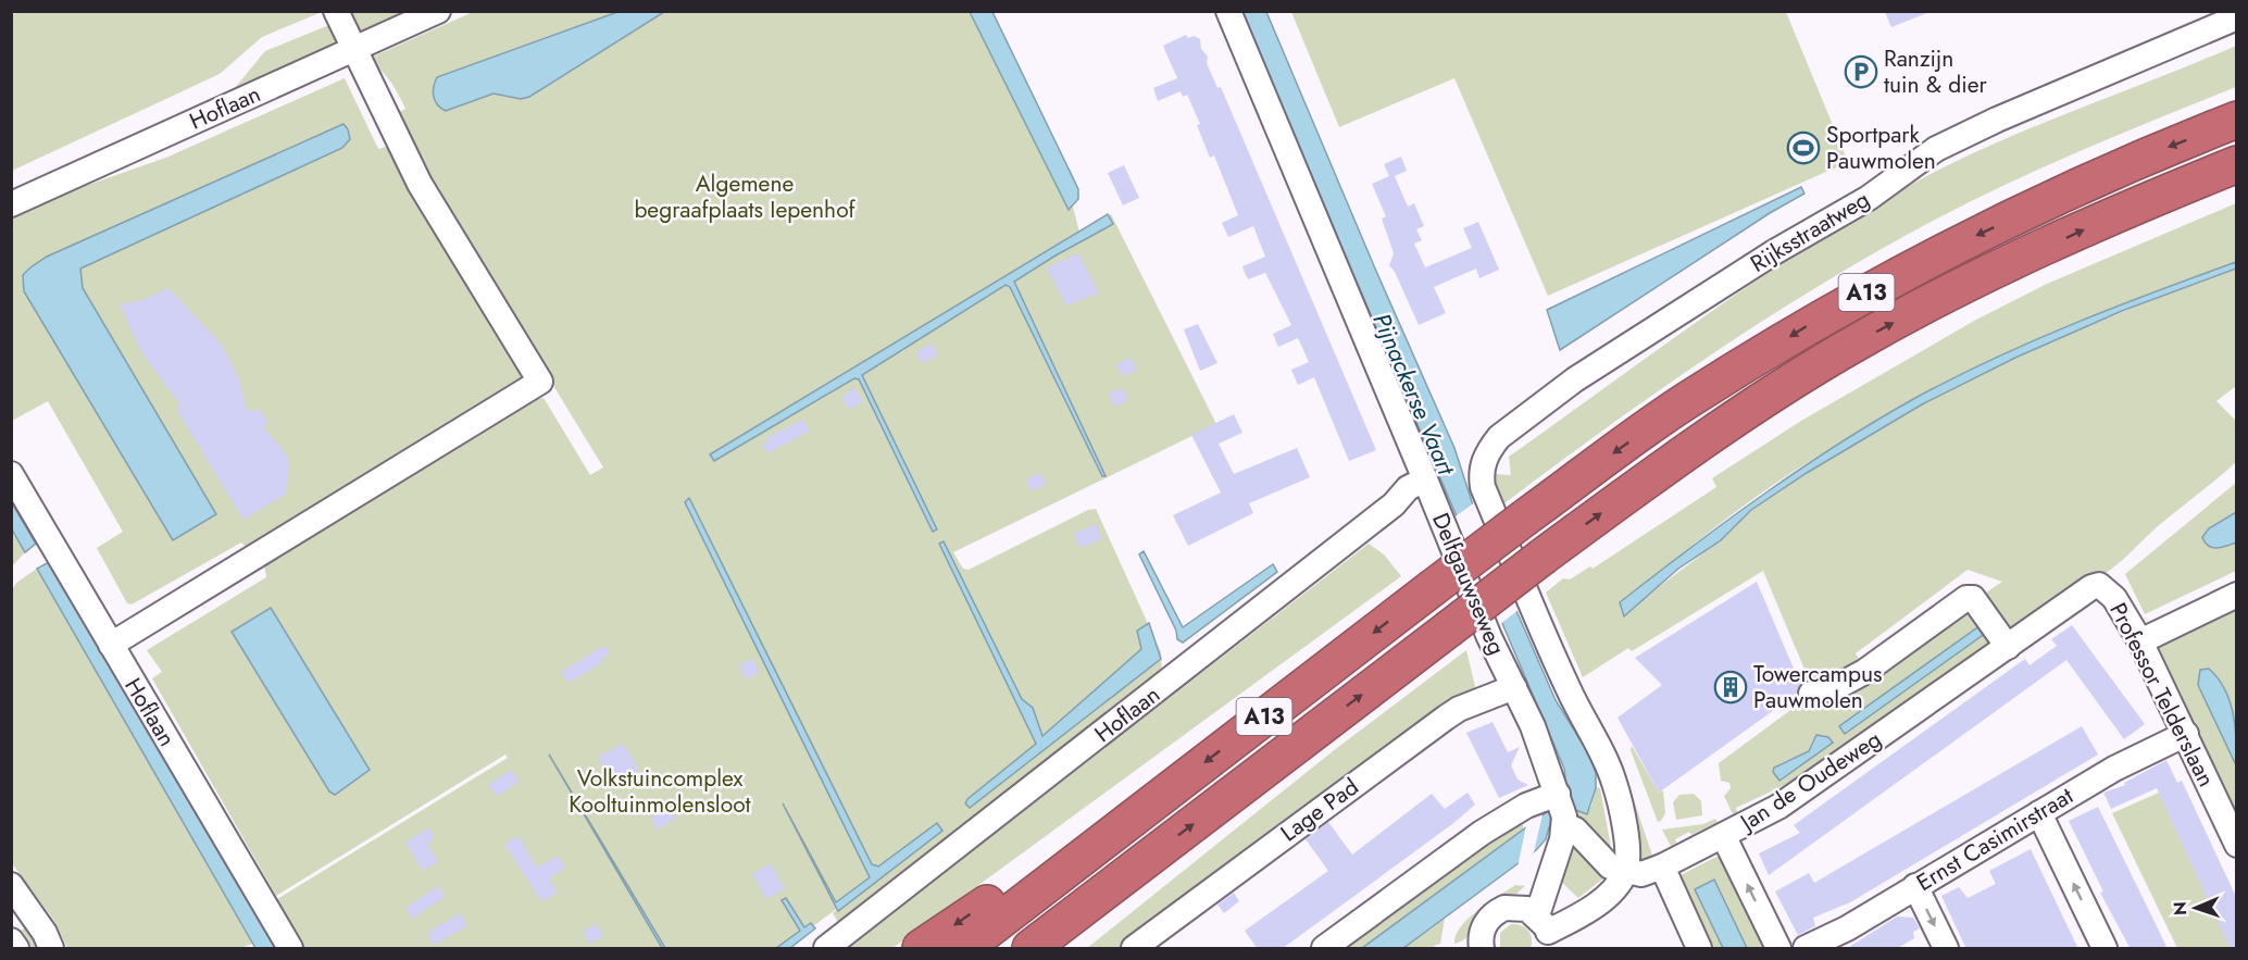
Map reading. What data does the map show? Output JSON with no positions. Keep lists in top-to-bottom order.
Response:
{
  "streets": {
    "highway": ["A13"],
    "street": [
      "Hoflaan",
      "Rijksstraatweg",
      "Delfgauwseweg",
      "Professor Telderslaan",
      "Jan de Oudeweg",
      "Lage Pad",
      "Ernst Casimirstraat"
    ]
  },
  "crossings": [
    ["Hoflaan", "Delfgauwseweg"],
    ["Rijksstraatweg", "Jan de Oudeweg"],
    ["Delfgauwseweg", "Lage Pad"],
    ["Professor Telderslaan", "Jan de Oudeweg"],
    ["Professor Telderslaan", "Ernst Casimirstraat"]
  ],
  "water": ["Pijnackerse Vaart"],
  "parks": ["Algemene begraafplaats Iepenhof", "Volkstuincomplex Kooltuinmolensloot"],
  "places": {
    "parking": ["Ranzijn tuin & dier"],
    "sports": ["Sportpark Pauwmolen"],
    "building": ["Towercampus Pauwmolen"]
  },
  "north": "left"
}
